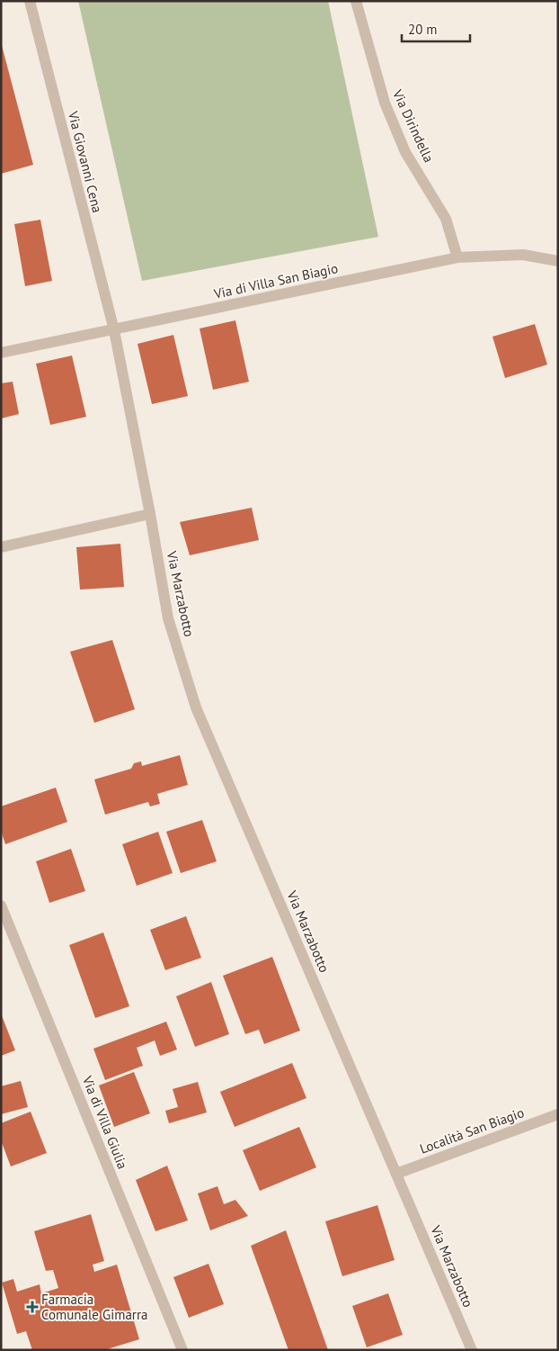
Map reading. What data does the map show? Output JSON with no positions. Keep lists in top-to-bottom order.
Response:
{
  "streets": {
    "street": [
      "Via Dirindella",
      "Via Giovanni Cena",
      "Via di Villa San Biagio",
      "Via Marzabotto",
      "Via di Villa Giulia",
      "Località San Biagio"
    ]
  },
  "crossings": [
    ["Via Dirindella", "Via di Villa San Biagio"],
    ["Via Giovanni Cena", "Via di Villa San Biagio"],
    ["Via Giovanni Cena", "Via Marzabotto"],
    ["Via di Villa San Biagio", "Via Marzabotto"],
    ["Via Marzabotto", "Località San Biagio"]
  ],
  "places": {
    "health": ["Farmacia Comunale Gimarra"]
  },
  "scale_bar": "20 m"
}
